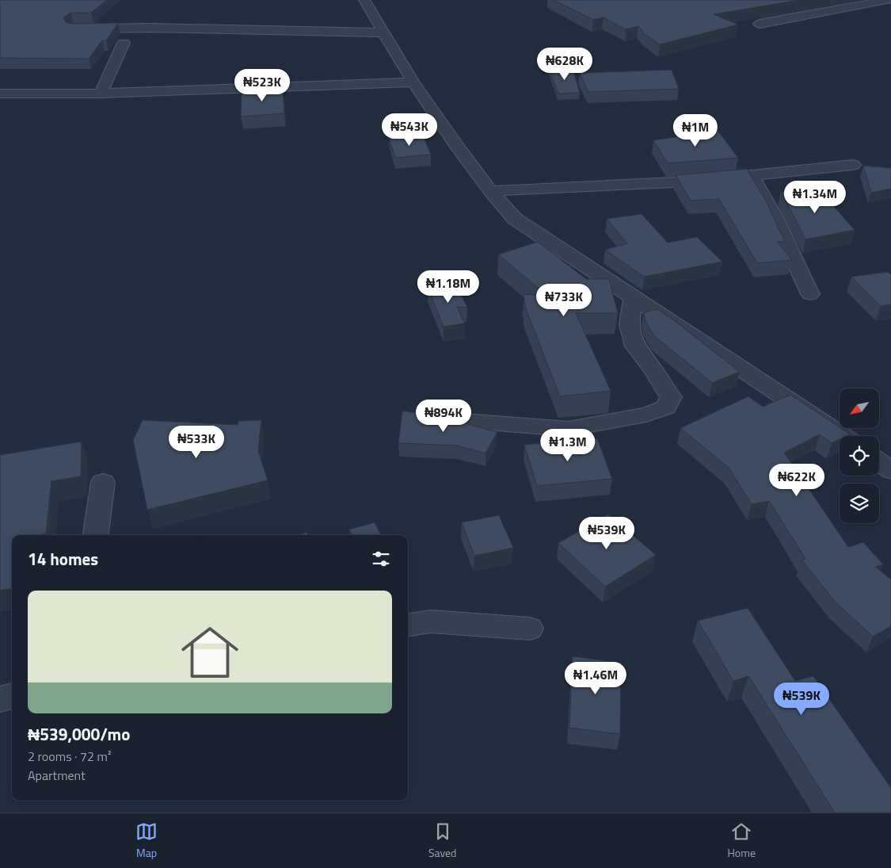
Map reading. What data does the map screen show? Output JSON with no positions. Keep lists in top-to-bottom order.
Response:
{
  "north": "bottom left",
  "page": {
    "price": [
      "₦628K",
      "₦523K",
      "₦543K",
      "₦1M",
      "₦1.34M",
      "₦1.18M",
      "₦733K",
      "₦894K",
      "₦533K",
      "₦1.3M",
      "₦622K",
      "₦539K",
      "₦1.46M",
      "₦539K"
    ],
    "heading": "14 homes",
    "list": [
      {
        "name": "₦539,000/mo",
        "note": "2 rooms · 72 m² · Apartment"
      }
    ],
    "tabs": ["Map", "Saved", "Home"]
  }
}
